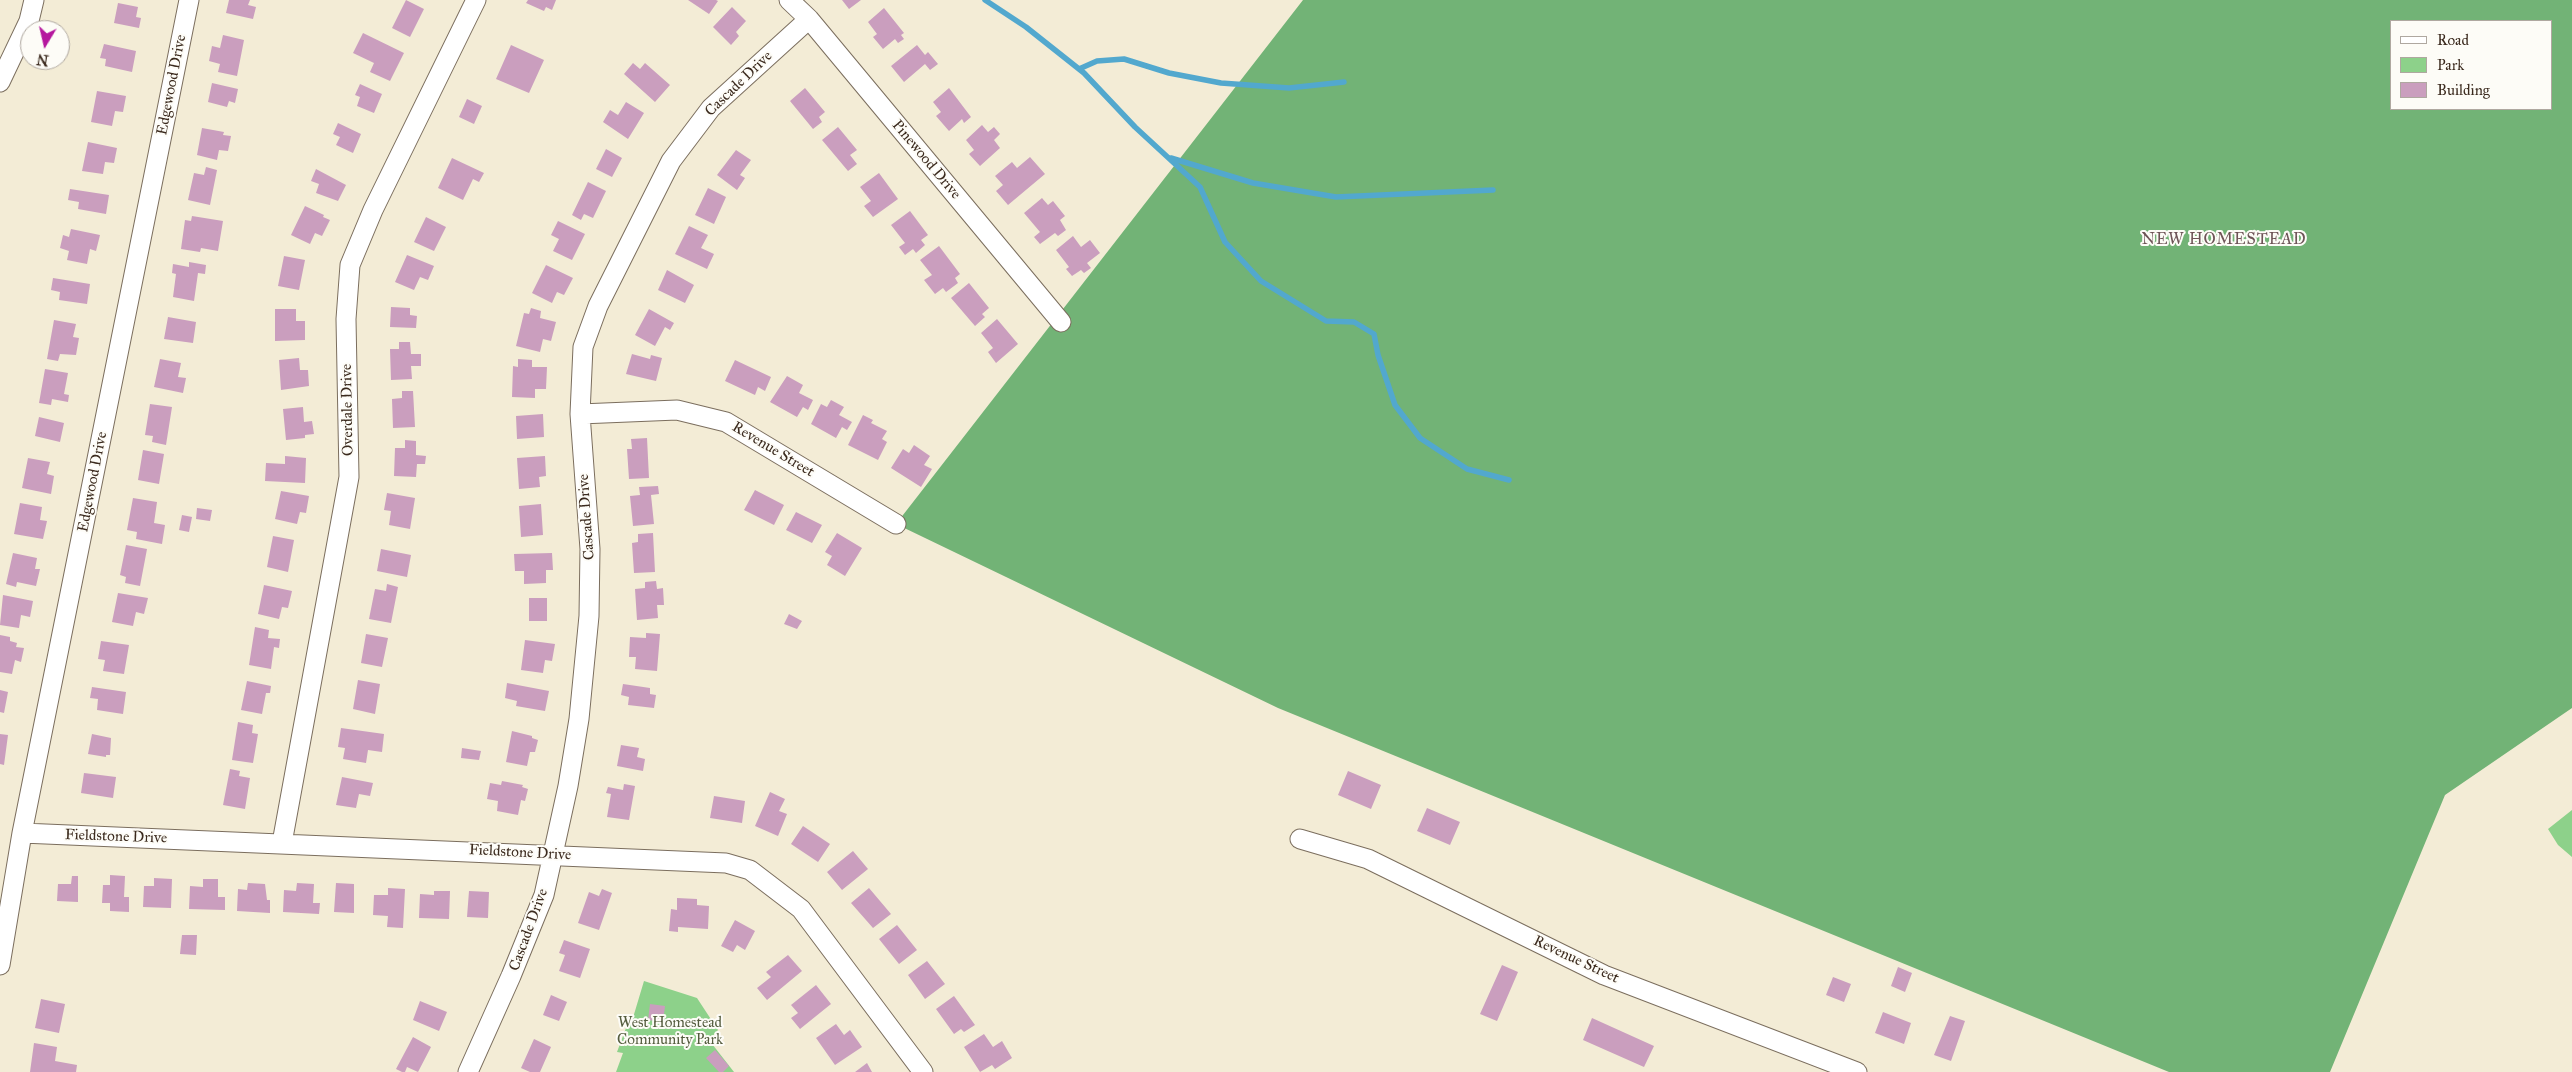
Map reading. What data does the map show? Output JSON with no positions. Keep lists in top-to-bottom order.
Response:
{
  "streets": {
    "street": [
      "Cascade Drive",
      "Edgewood Drive",
      "Pinewood Drive",
      "Overdale Drive",
      "Revenue Street",
      "Fieldstone Drive"
    ]
  },
  "crossings": [
    ["Cascade Drive", "Pinewood Drive"],
    ["Cascade Drive", "Revenue Street"],
    ["Cascade Drive", "Fieldstone Drive"],
    ["Edgewood Drive", "Fieldstone Drive"],
    ["Overdale Drive", "Fieldstone Drive"]
  ],
  "districts": ["NEW HOMESTEAD"],
  "parks": ["West Homestead Community Park"],
  "legend": ["Road", "Park", "Building"],
  "north": "bottom"
}
